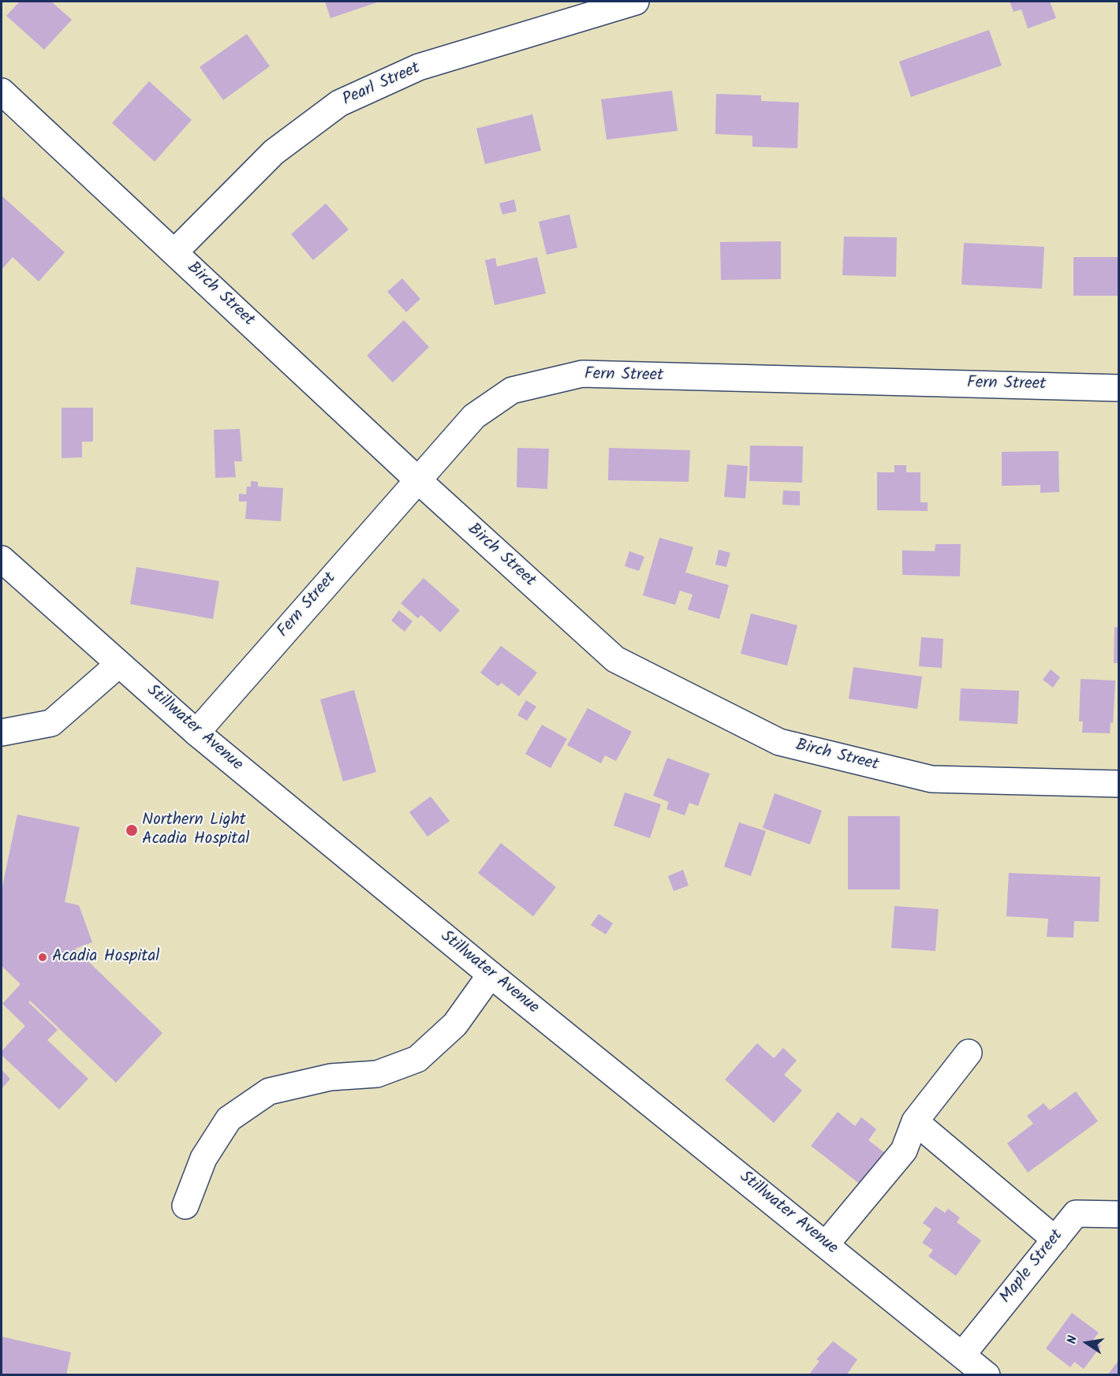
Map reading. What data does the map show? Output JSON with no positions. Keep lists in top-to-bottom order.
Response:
{
  "streets": {
    "street": [
      "Pearl Street",
      "Birch Street",
      "Fern Street",
      "Stillwater Avenue",
      "Maple Street"
    ]
  },
  "crossings": [
    ["Pearl Street", "Birch Street"],
    ["Birch Street", "Fern Street"],
    ["Fern Street", "Stillwater Avenue"],
    ["Stillwater Avenue", "Maple Street"]
  ],
  "places": ["Northern Light Acadia Hospital", "Acadia Hospital"],
  "north": "left"
}
